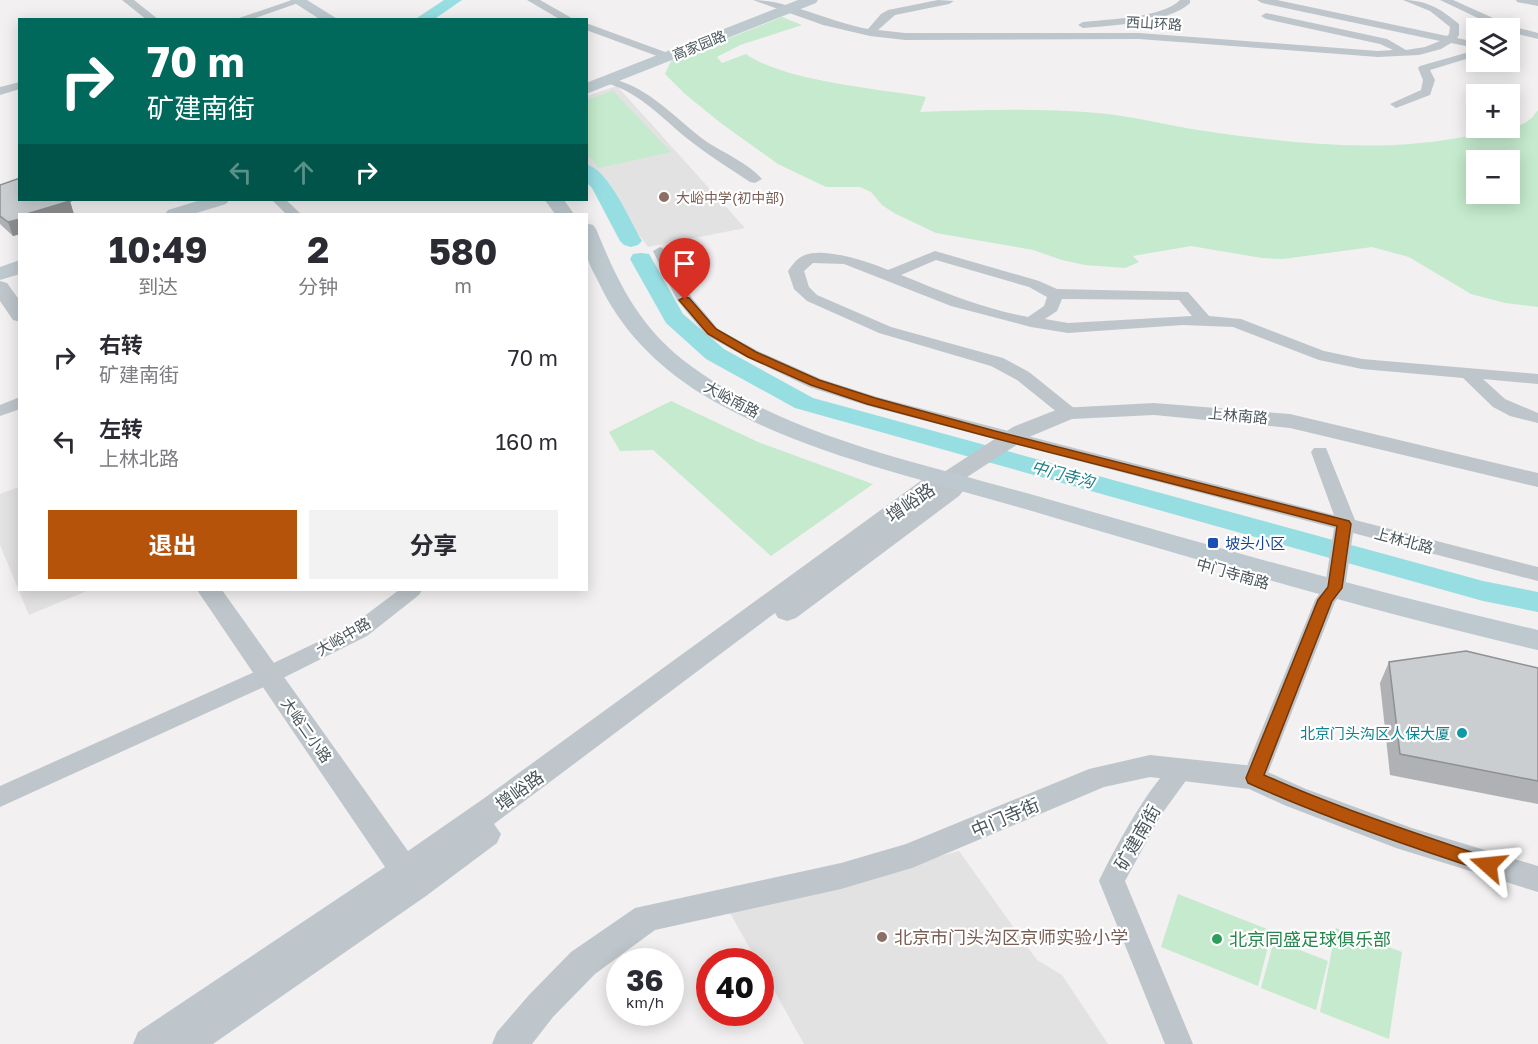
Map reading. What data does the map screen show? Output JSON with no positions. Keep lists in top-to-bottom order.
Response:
{
  "streets": {
    "main road": ["高家园路", "大峪南路", "中门寺南路"],
    "street": [
      "西山环路",
      "上林南路",
      "增峪路",
      "上林北路",
      "大峪中路",
      "大峪二小路",
      "中门寺街",
      "矿建南街"
    ]
  },
  "crossings": [
    ["西山环路", "高家园路"],
    ["大峪南路", "上林南路"],
    ["大峪南路", "增峪路"],
    ["大峪南路", "中门寺南路"],
    ["上林南路", "增峪路"],
    ["上林南路", "上林北路"],
    ["上林南路", "中门寺南路"],
    ["增峪路", "中门寺南路"],
    ["增峪路", "大峪二小路"],
    ["大峪中路", "大峪二小路"],
    ["中门寺街", "矿建南街"]
  ],
  "water": ["中门寺沟"],
  "places": {
    "other": [
      "大峪中学(初中部)",
      "北京门头沟区人保大厦",
      "北京市门头沟区京师实验小学",
      "北京同盛足球俱乐部"
    ],
    "transit": ["坡头小区"]
  },
  "page": {
    "map_buttons": ["+", "−"],
    "turn": ["70 m", "矿建南街"],
    "eta": [
      "10:49",
      "到达",
      "2",
      "分钟",
      "580",
      "m"
    ],
    "list": [
      {
        "name": "右转",
        "note": "矿建南街",
        "value": "70 m"
      },
      {
        "name": "左转",
        "note": "上林北路",
        "value": "160 m"
      }
    ],
    "buttons": ["退出", "分享"],
    "speed": "36 km/h",
    "limit": "40"
  }
}
